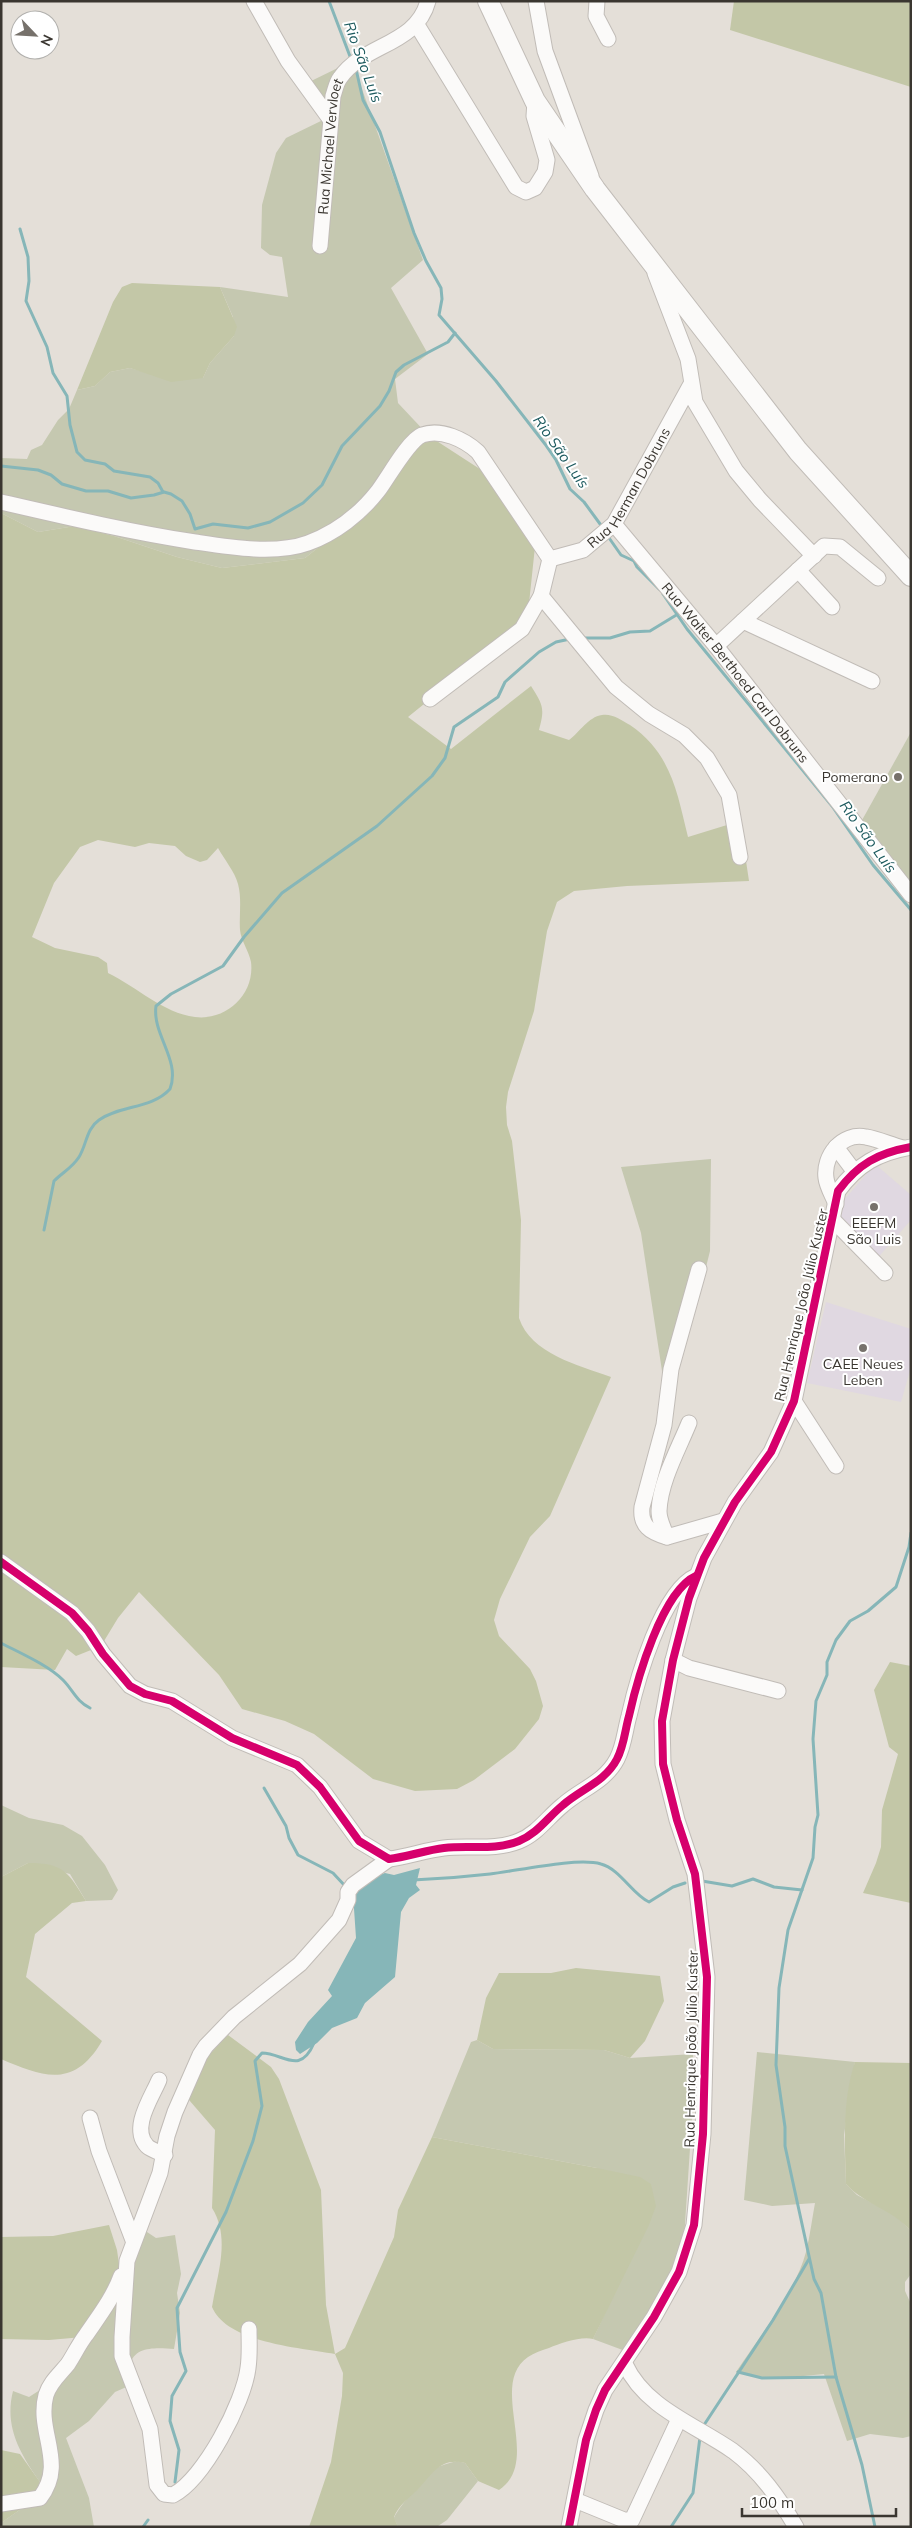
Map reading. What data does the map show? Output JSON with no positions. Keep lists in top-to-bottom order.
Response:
{
  "streets": {
    "street": [
      "Rua Michael Vervloet",
      "Rua Herman Dobruns",
      "Rua Walter Berthoed Carl Dobruns",
      "Rua Henrique João Júlio Kuster"
    ]
  },
  "crossings": [
    ["Rua Herman Dobruns", "Rua Walter Berthoed Carl Dobruns"]
  ],
  "water": ["Rio São Luís"],
  "places": ["Pomerano", "EEEFM São Luis", "CAEE Neues Leben"],
  "scale_bar": "100 m",
  "north": "bottom right"
}
